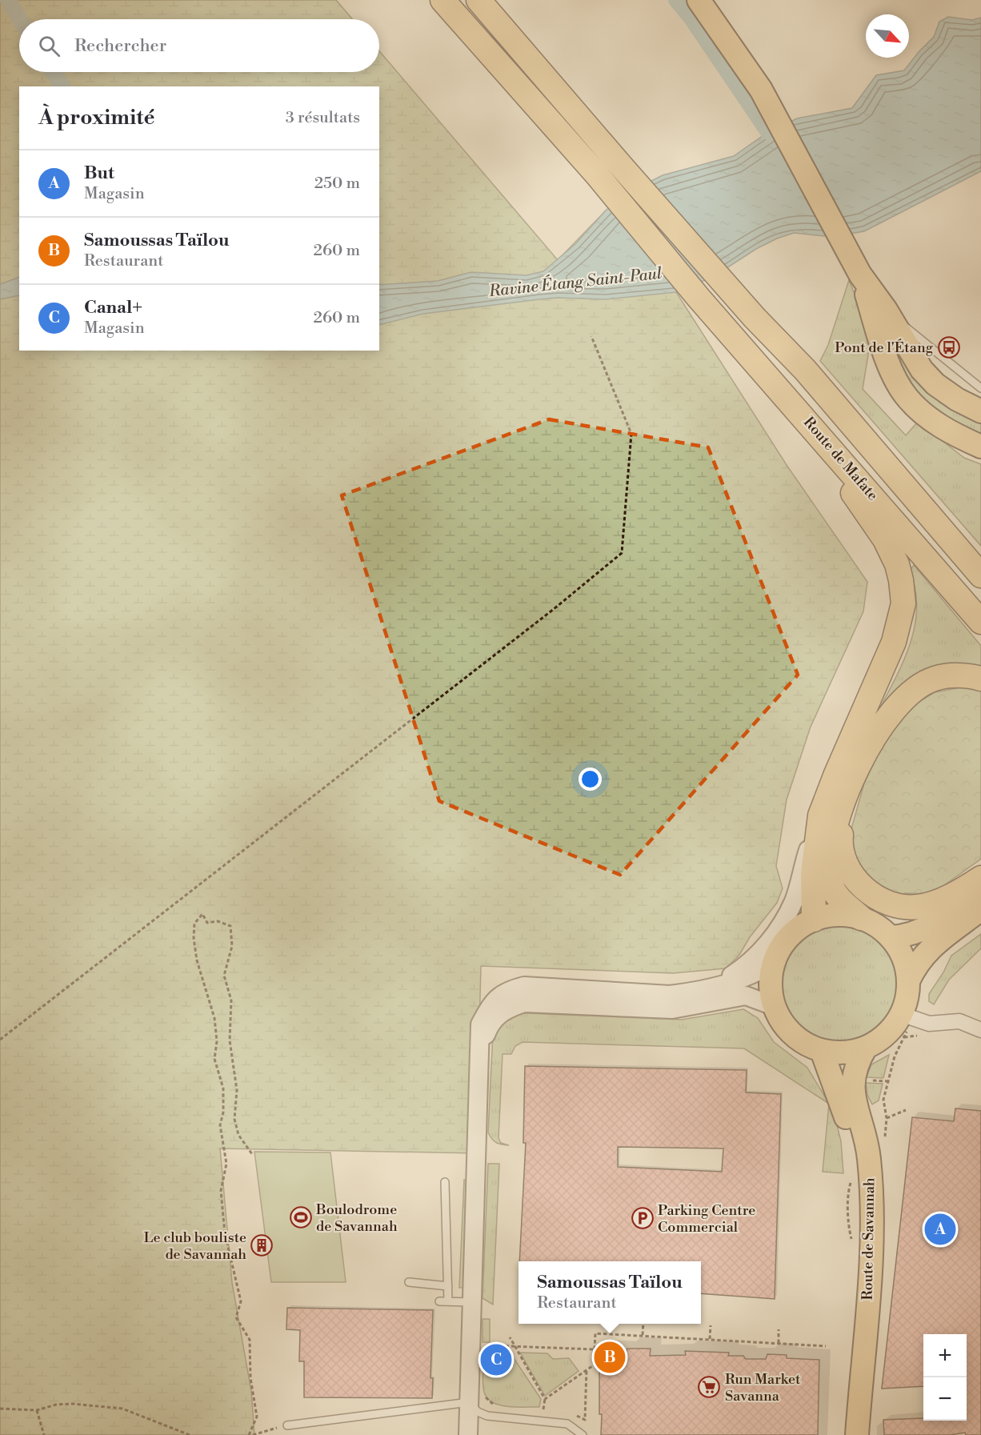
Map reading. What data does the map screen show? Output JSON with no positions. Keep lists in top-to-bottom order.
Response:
{
  "streets": {
    "highway": ["Route de Mafate"],
    "main road": ["Route de Savannah"]
  },
  "water": ["Ravine Étang Saint-Paul"],
  "places": {
    "bus stop": ["Pont de l'Étang"],
    "sports": ["Boulodrome de Savannah"],
    "parking": ["Parking Centre Commercial"],
    "building": ["Le club bouliste de Savannah"],
    "supermarket": ["Run Market Savanna"]
  },
  "north": "bottom right",
  "page": {
    "search": "Rechercher",
    "heading": ["À proximité", "3 résultats"],
    "list": [
      {
        "mark": "A",
        "name": "But",
        "note": "Magasin",
        "value": "250 m"
      },
      {
        "mark": "B",
        "name": "Samoussas Taïlou",
        "note": "Restaurant",
        "value": "260 m"
      },
      {
        "mark": "C",
        "name": "Canal+",
        "note": "Magasin",
        "value": "260 m"
      }
    ],
    "pins": ["A", "B", "C"],
    "popup": ["Samoussas Taïlou", "Restaurant"],
    "map_buttons": ["+", "−"]
  }
}
